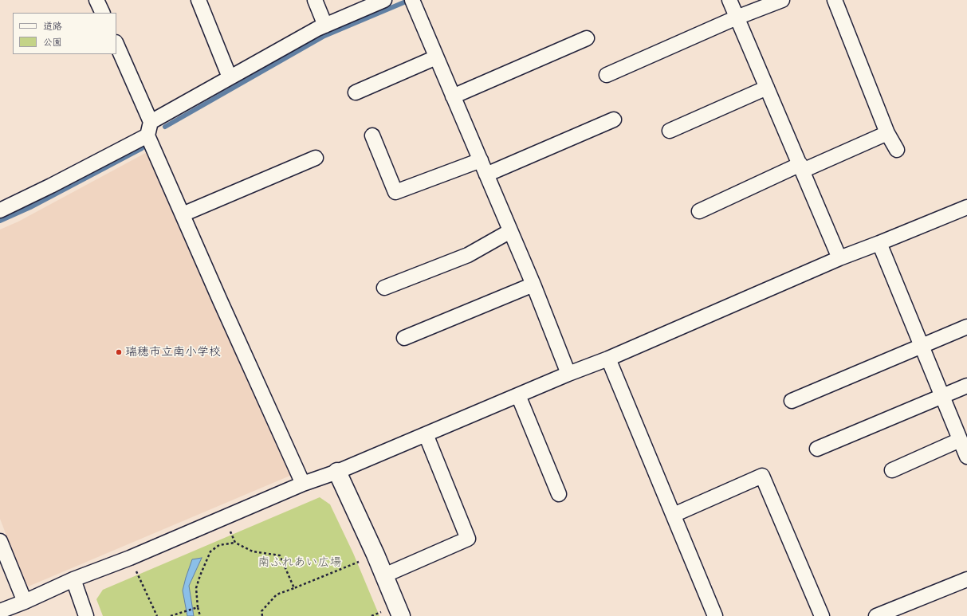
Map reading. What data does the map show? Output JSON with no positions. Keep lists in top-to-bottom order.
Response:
{
  "parks": ["南ふれあい広場"],
  "places": ["瑞穂市立南小学校"],
  "legend": ["道路", "公園"]
}
